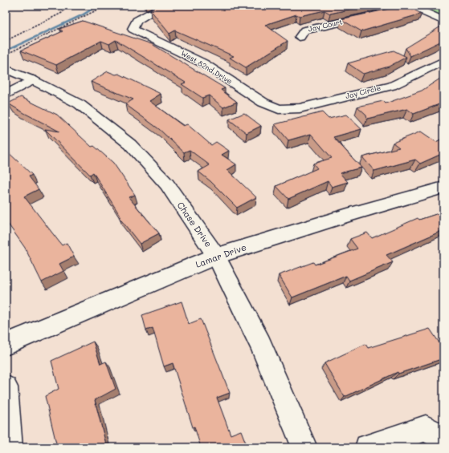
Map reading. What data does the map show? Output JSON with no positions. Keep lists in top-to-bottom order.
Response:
{
  "streets": {
    "street": [
      "Jay Court",
      "West 82nd Drive",
      "Jay Circle",
      "Chase Drive",
      "Lamar Drive"
    ]
  },
  "crossings": [
    ["West 82nd Drive", "Jay Circle"],
    ["Chase Drive", "Lamar Drive"]
  ]
}
